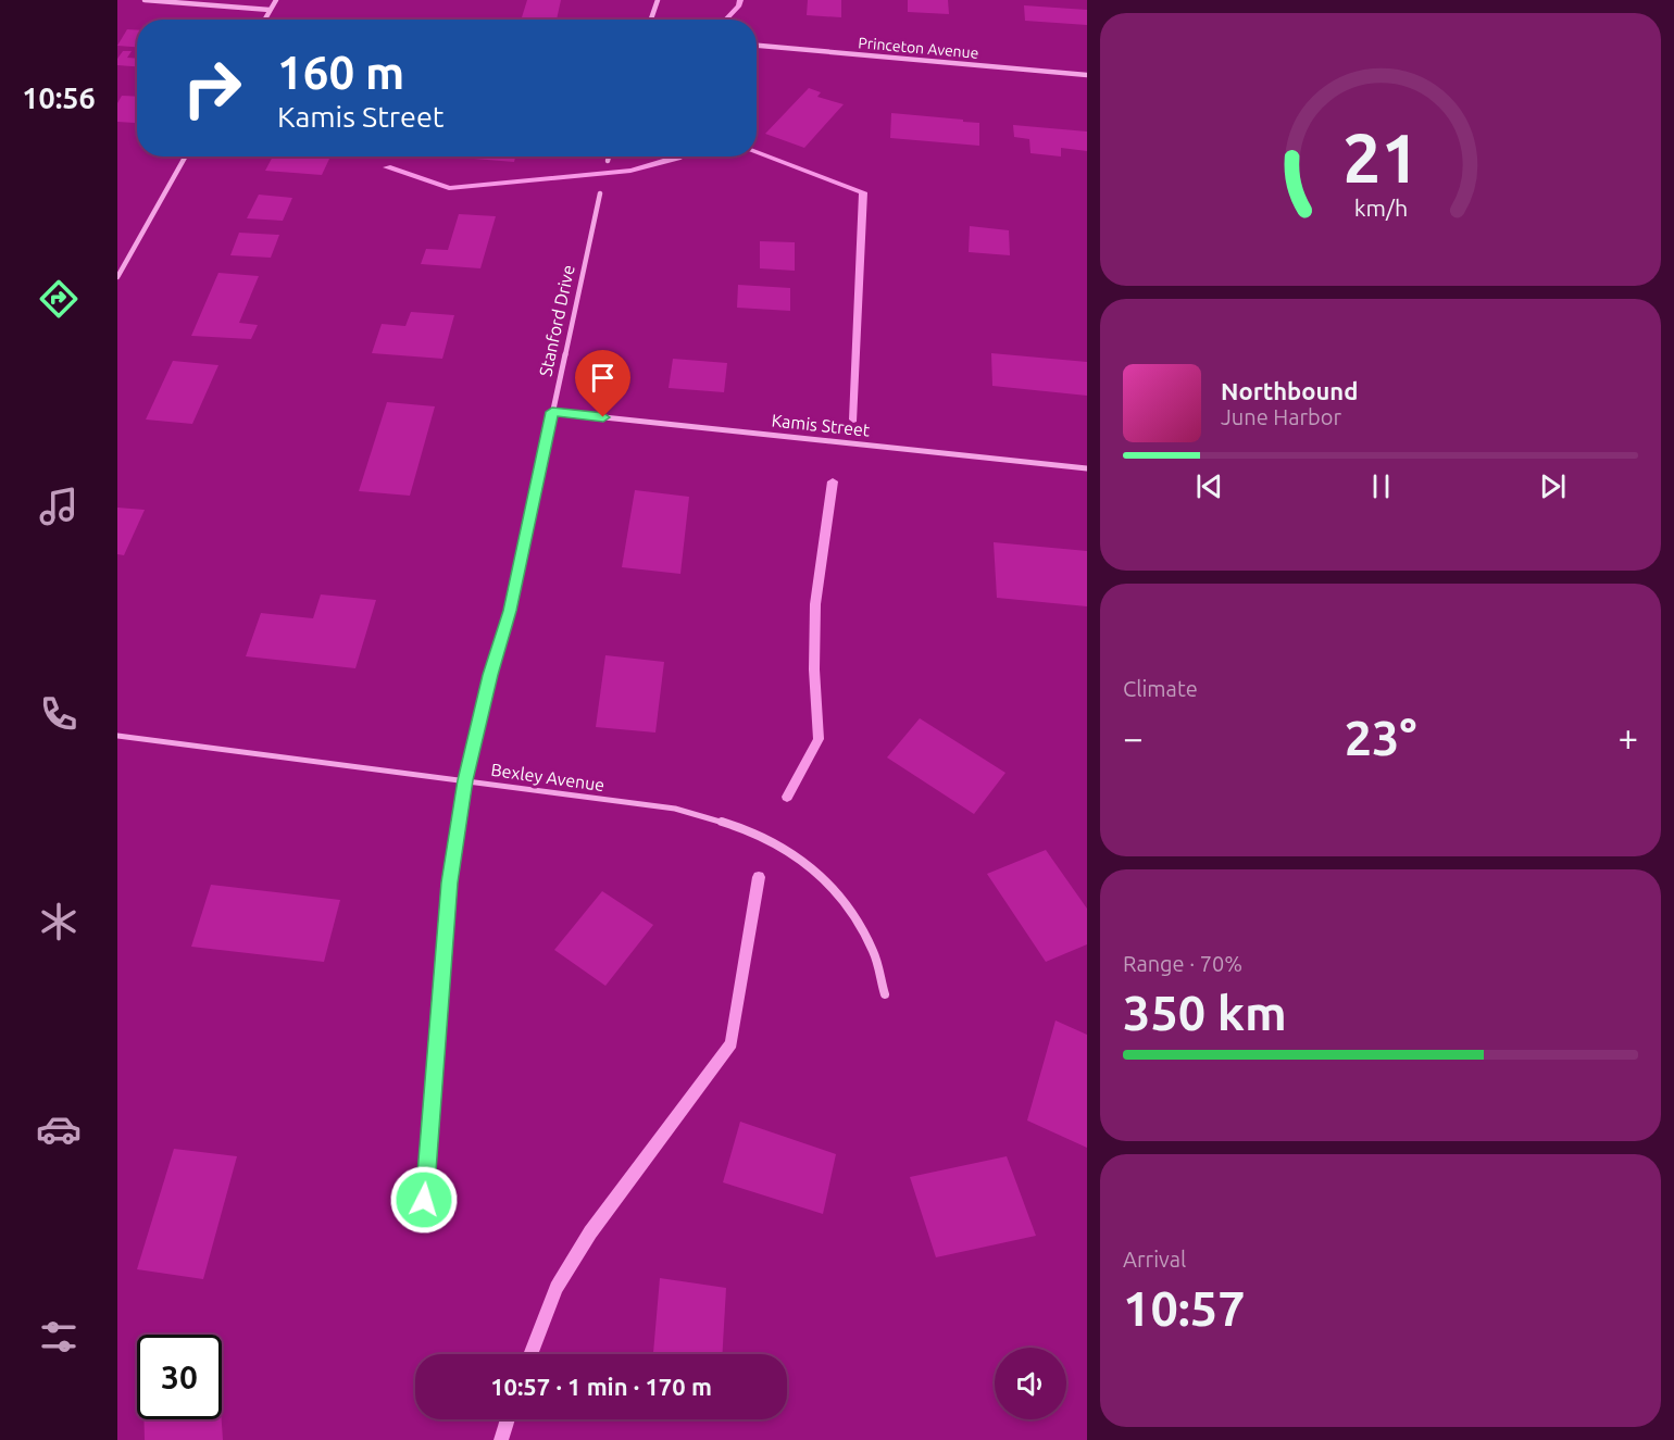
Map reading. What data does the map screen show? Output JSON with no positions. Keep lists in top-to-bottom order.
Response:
{
  "streets": {
    "street": [
      "Princeton Avenue",
      "Stanford Drive",
      "Kamis Street",
      "Bexley Avenue"
    ]
  },
  "crossings": [
    ["Stanford Drive", "Kamis Street"],
    ["Stanford Drive", "Bexley Avenue"]
  ],
  "page": {
    "tabs": "10:56",
    "turn": ["160 m", "Kamis Street"],
    "song": ["Northbound", "June Harbor"],
    "tile": [
      "Climate",
      ["Range · 70%", "350 km"],
      ["Arrival", "10:57"]
    ],
    "heat": ["−", "23°", "+"],
    "limit": "30",
    "trip": "10:57 · 1 min · 170 m",
    "gauge": ["21", "km/h"]
  }
}
